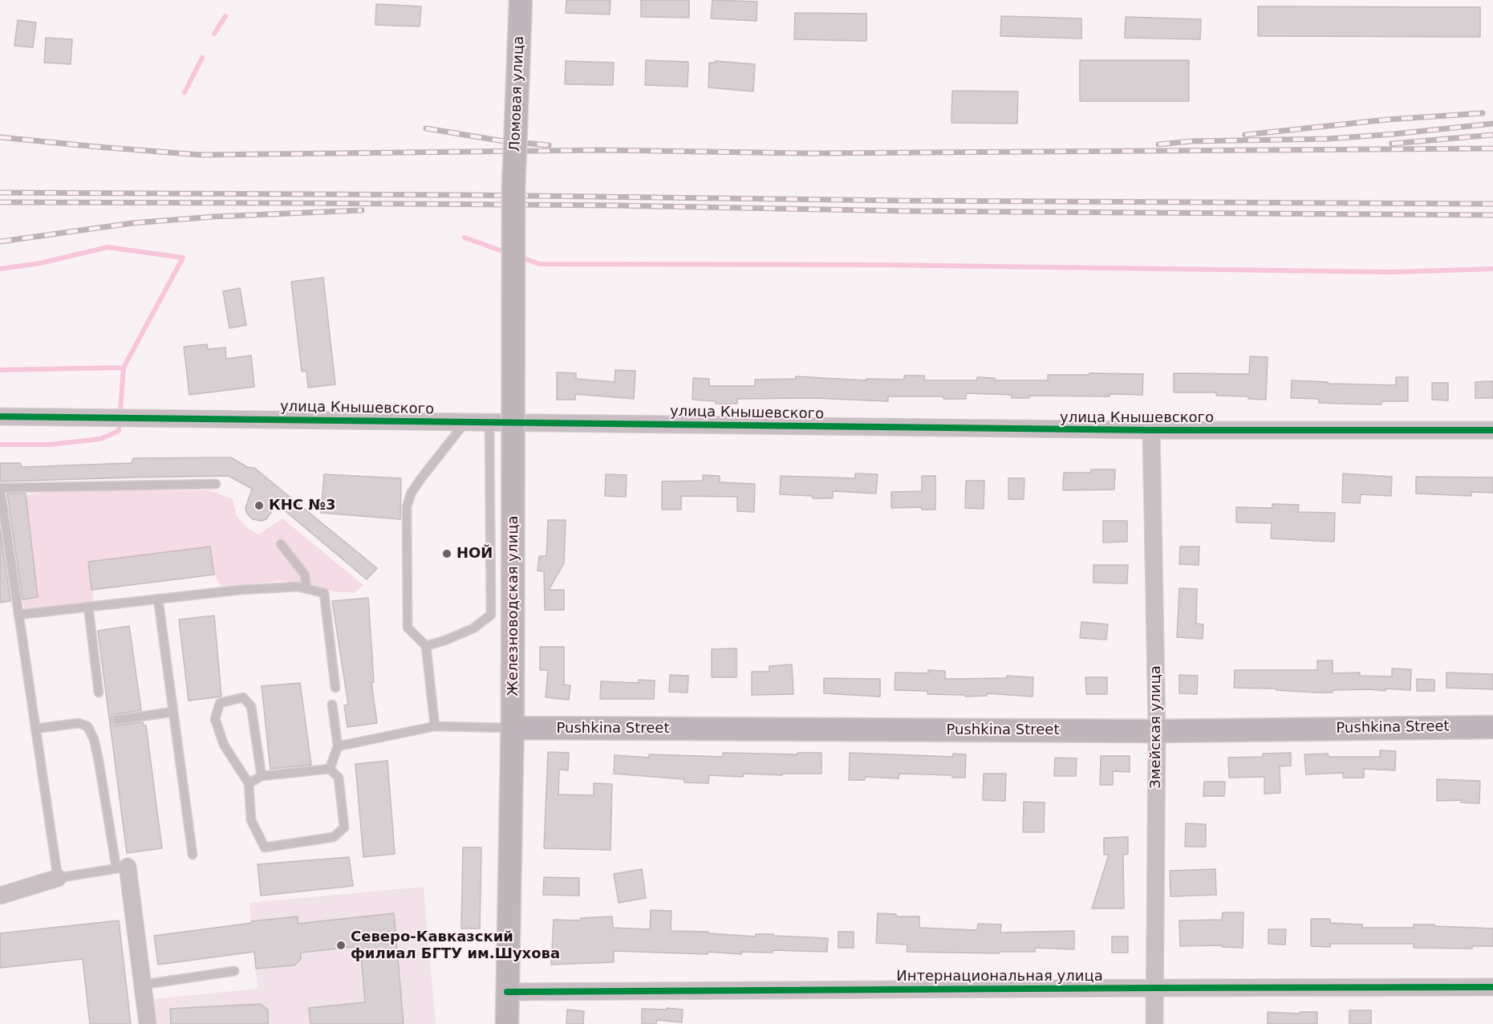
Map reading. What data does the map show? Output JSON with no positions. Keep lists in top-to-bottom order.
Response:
{
  "streets": {
    "main road": ["Ломовая улица", "Железноводская улица", "Pushkina Street"],
    "street": ["улица Кнышевского", "Змейская улица", "Интернациональная улица"]
  },
  "crossings": [
    ["Ломовая улица", "Железноводская улица"],
    ["улица Кнышевского", "Змейская улица"],
    ["Железноводская улица", "Pushkina Street"],
    ["Железноводская улица", "Интернациональная улица"],
    ["Змейская улица", "Pushkina Street"],
    ["Змейская улица", "Интернациональная улица"]
  ],
  "places": ["КНС №3", "НОЙ", "Северо-Кавказский филиал БГТУ им.Шухова"]
}
